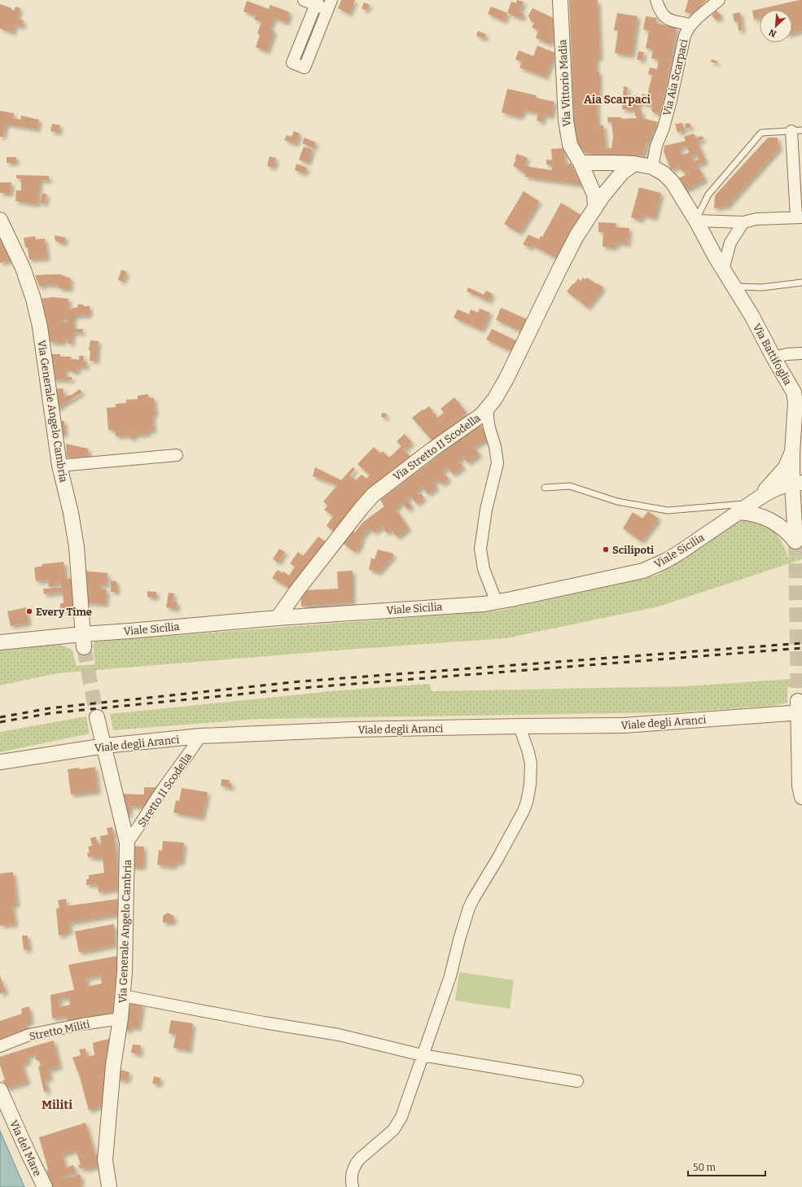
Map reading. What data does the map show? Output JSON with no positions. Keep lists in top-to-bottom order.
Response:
{
  "streets": {
    "street": [
      "Via Aia Scarpaci",
      "Via Vittorio Madia",
      "Via Battifoglia",
      "Via Generale Angelo Cambria",
      "Via Stretto II Scodella",
      "Viale Sicilia",
      "Viale degli Aranci",
      "Stretto II Scodella",
      "Stretto Militi",
      "Via del Mare"
    ]
  },
  "crossings": [
    ["Via Aia Scarpaci", "Via Battifoglia"],
    ["Via Vittorio Madia", "Via Stretto II Scodella"],
    ["Via Battifoglia", "Viale Sicilia"],
    ["Via Generale Angelo Cambria", "Viale Sicilia"],
    ["Via Generale Angelo Cambria", "Viale degli Aranci"],
    ["Via Generale Angelo Cambria", "Stretto II Scodella"],
    ["Via Generale Angelo Cambria", "Stretto Militi"],
    ["Via Stretto II Scodella", "Viale Sicilia"],
    ["Viale degli Aranci", "Stretto II Scodella"]
  ],
  "districts": ["Aia Scarpaci", "Militi"],
  "places": ["Scilipoti", "Every Time"],
  "scale_bar": "50 m",
  "north": "bottom left"
}
